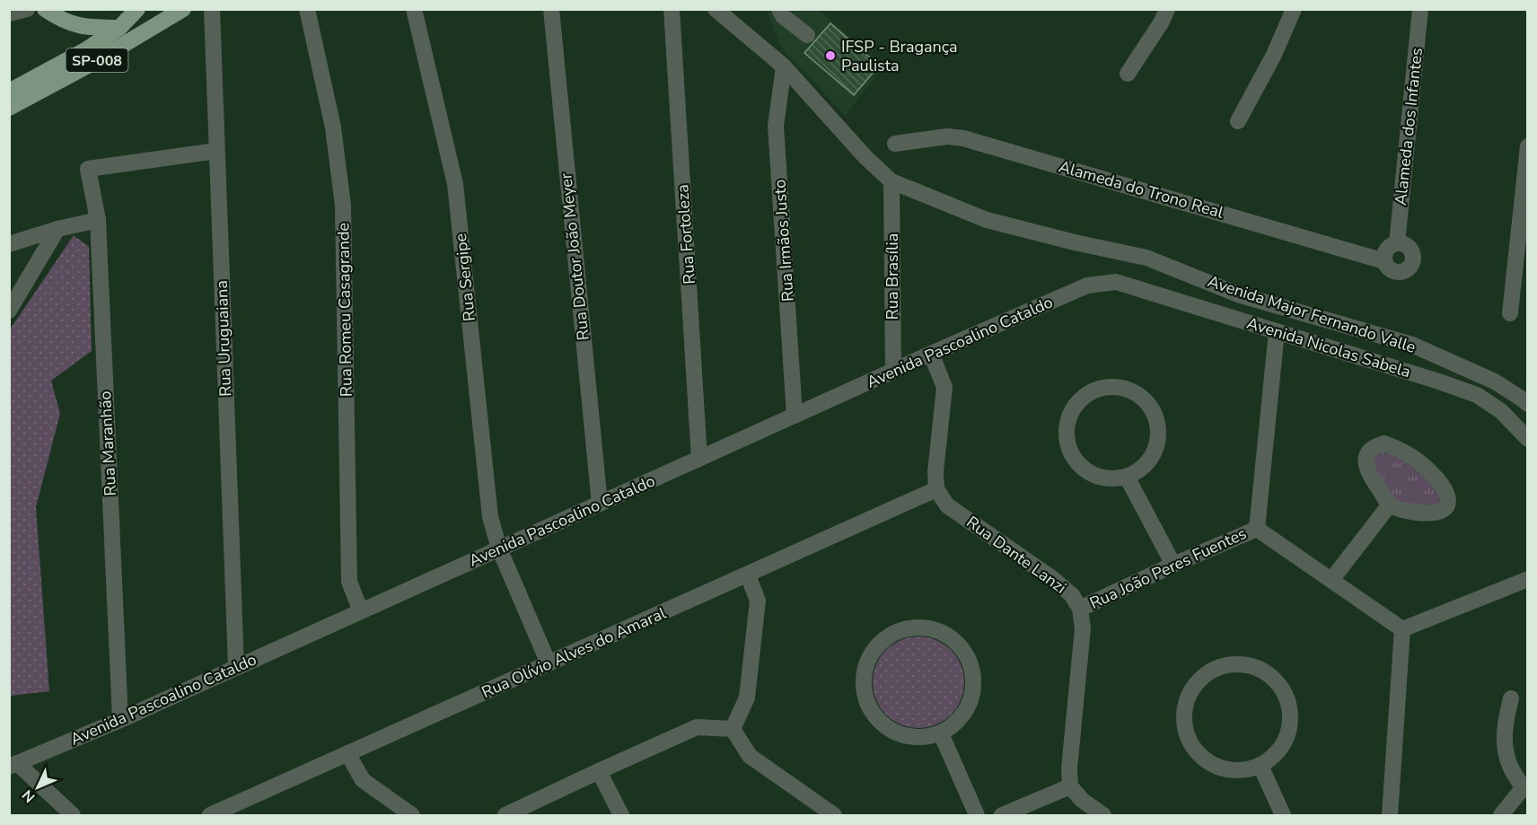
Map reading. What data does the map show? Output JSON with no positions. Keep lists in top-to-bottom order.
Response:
{
  "streets": {
    "main road": ["SP-008"],
    "street": [
      "Alameda dos Infantes",
      "Alameda do Trono Real",
      "Rua Fortoleza",
      "Rua Irmãos Justo",
      "Rua Doutor João Meyer",
      "Rua Brasília",
      "Rua Sergipe",
      "Rua Romeu Casagrande",
      "Avenida Major Fernando Valle",
      "Rua Uruguaiana",
      "Avenida Pascoalino Cataldo",
      "Avenida Nicolas Sabela",
      "Rua Maranhão",
      "Rua Dante Lanzi",
      "Rua João Peres Fuentes",
      "Rua Olívio Alves do Amaral"
    ]
  },
  "crossings": [
    ["Alameda dos Infantes", "Alameda do Trono Real"],
    ["Rua Fortoleza", "Avenida Pascoalino Cataldo"],
    ["Rua Irmãos Justo", "Avenida Major Fernando Valle"],
    ["Rua Irmãos Justo", "Avenida Pascoalino Cataldo"],
    ["Rua Doutor João Meyer", "Avenida Pascoalino Cataldo"],
    ["Rua Brasília", "Avenida Major Fernando Valle"],
    ["Rua Brasília", "Avenida Pascoalino Cataldo"],
    ["Rua Sergipe", "Avenida Pascoalino Cataldo"],
    ["Rua Sergipe", "Rua Olívio Alves do Amaral"],
    ["Rua Romeu Casagrande", "Avenida Pascoalino Cataldo"],
    ["Rua Uruguaiana", "Avenida Pascoalino Cataldo"],
    ["Rua Uruguaiana", "Rua Maranhão"],
    ["Avenida Pascoalino Cataldo", "Avenida Nicolas Sabela"],
    ["Avenida Pascoalino Cataldo", "Rua Maranhão"],
    ["Avenida Nicolas Sabela", "Rua João Peres Fuentes"],
    ["Rua Dante Lanzi", "Rua João Peres Fuentes"],
    ["Rua Dante Lanzi", "Rua Olívio Alves do Amaral"]
  ],
  "places": ["IFSP - Bragança Paulista"],
  "north": "bottom left"
}
